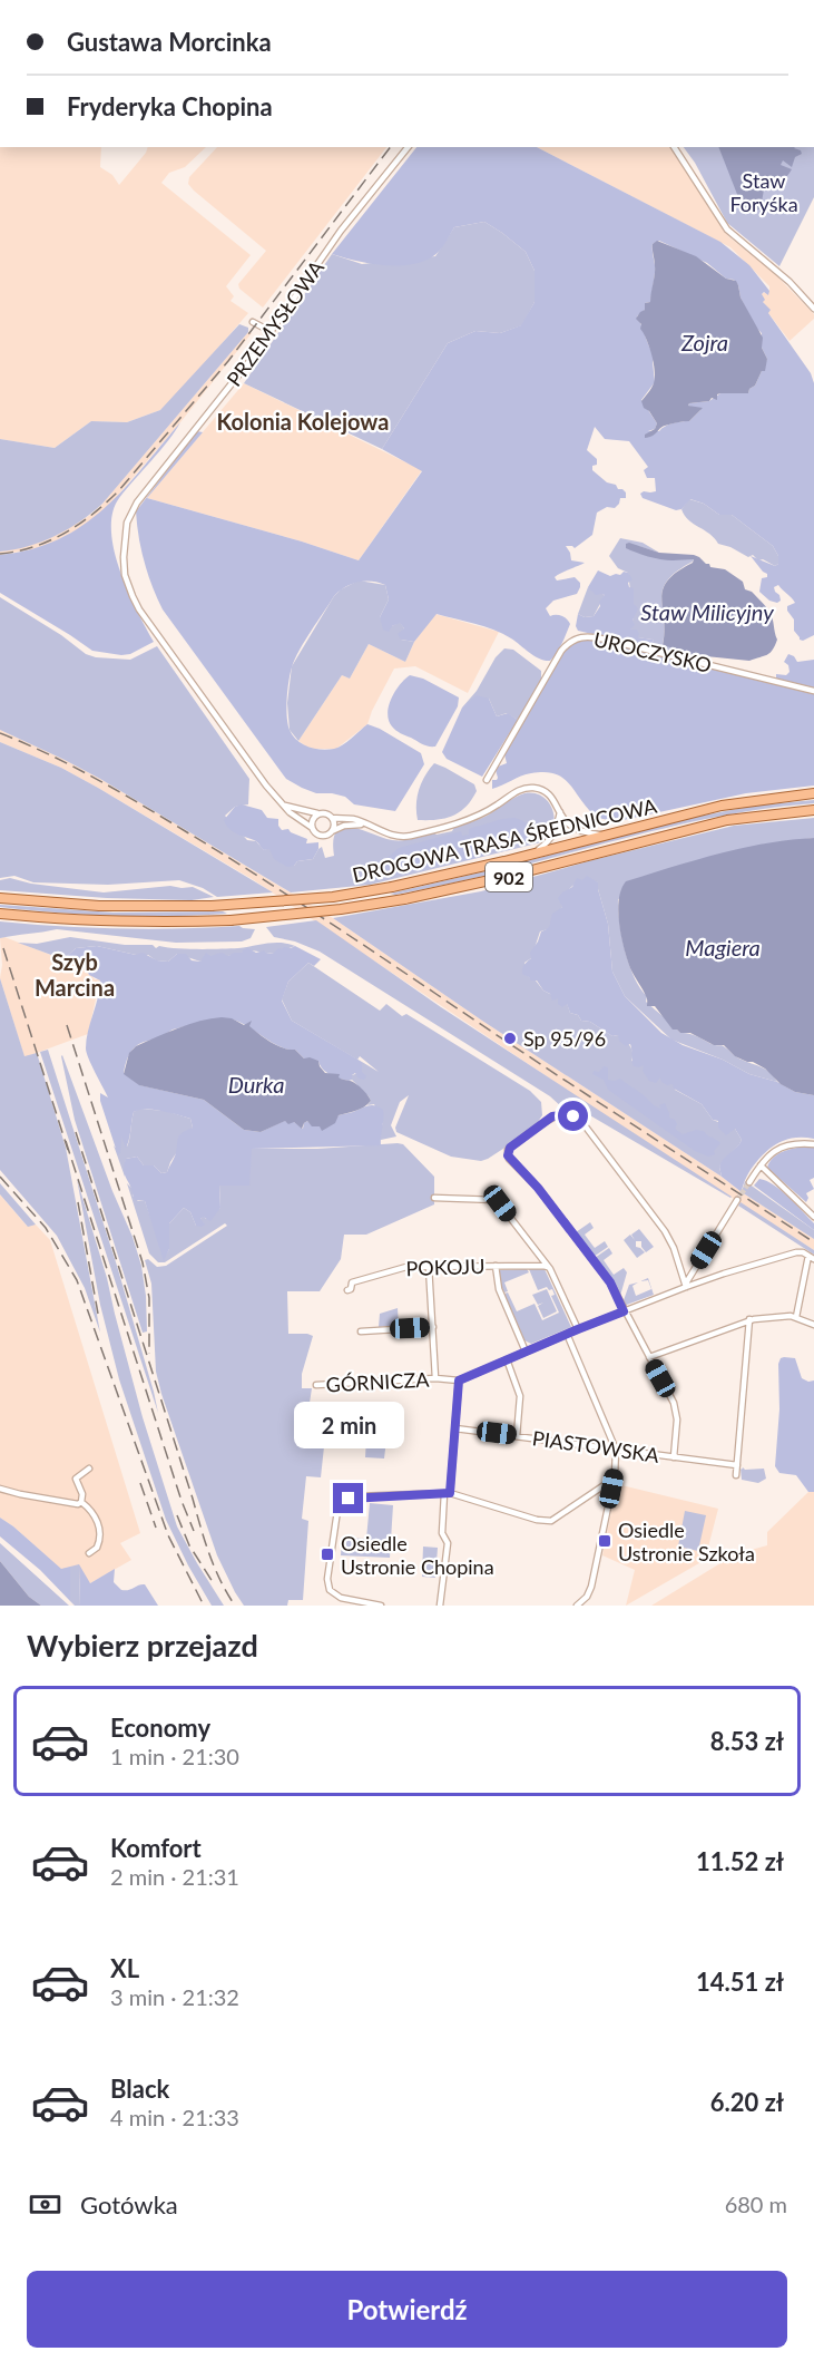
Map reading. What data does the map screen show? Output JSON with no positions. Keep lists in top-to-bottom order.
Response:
{
  "streets": {
    "main road": ["DROGOWA TRASA ŚREDNICOWA", "902"],
    "street": [
      "PRZEMYSŁOWA",
      "UROCZYSKO",
      "POKOJU",
      "GÓRNICZA",
      "PIASTOWSKA"
    ]
  },
  "districts": ["Kolonia Kolejowa", "Szyb Marcina"],
  "water": [
    "Zojra",
    "Staw Milicyjny",
    "Magiera",
    "Durka"
  ],
  "parks": ["Staw Foryśka"],
  "places": {
    "other": ["Sp 95/96"],
    "transit": ["Osiedle Ustronie Szkoła", "Osiedle Ustronie Chopina"]
  },
  "page": {
    "banner": ["Gustawa Morcinka", "Fryderyka Chopina"],
    "bubble": "2 min",
    "heading": "Wybierz przejazd",
    "list": [
      {
        "name": "Economy",
        "note": "1 min · 21:30",
        "value": "8.53 zł"
      },
      {
        "name": "Komfort",
        "note": "2 min · 21:31",
        "value": "11.52 zł"
      },
      {
        "name": "XL",
        "note": "3 min · 21:32",
        "value": "14.51 zł"
      },
      {
        "name": "Black",
        "note": "4 min · 21:33",
        "value": "6.20 zł"
      }
    ],
    "pay": ["Gotówka", "680 m"],
    "buttons": "Potwierdź"
  }
}
